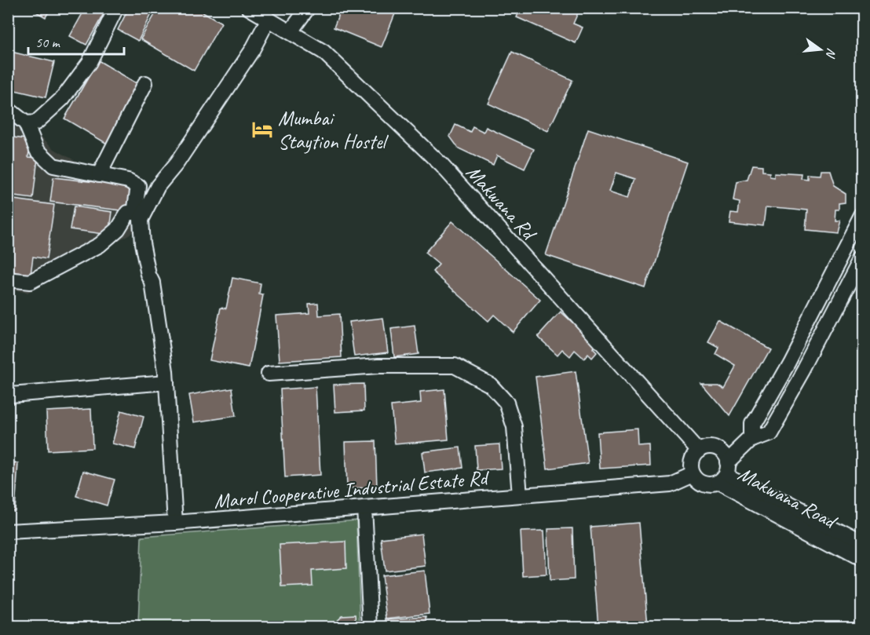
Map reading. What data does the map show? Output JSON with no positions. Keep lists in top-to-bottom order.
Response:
{
  "streets": {
    "street": ["Makwana Rd", "Marol Cooperative Industrial Estate Rd", "Makwana Road"]
  },
  "crossings": [
    ["Makwana Rd", "Marol Cooperative Industrial Estate Rd"],
    ["Makwana Rd", "Makwana Road"],
    ["Marol Cooperative Industrial Estate Rd", "Makwana Road"]
  ],
  "places": {
    "hotel": ["Mumbai Staytion Hostel"]
  },
  "scale_bar": "50 m",
  "north": "right"
}
